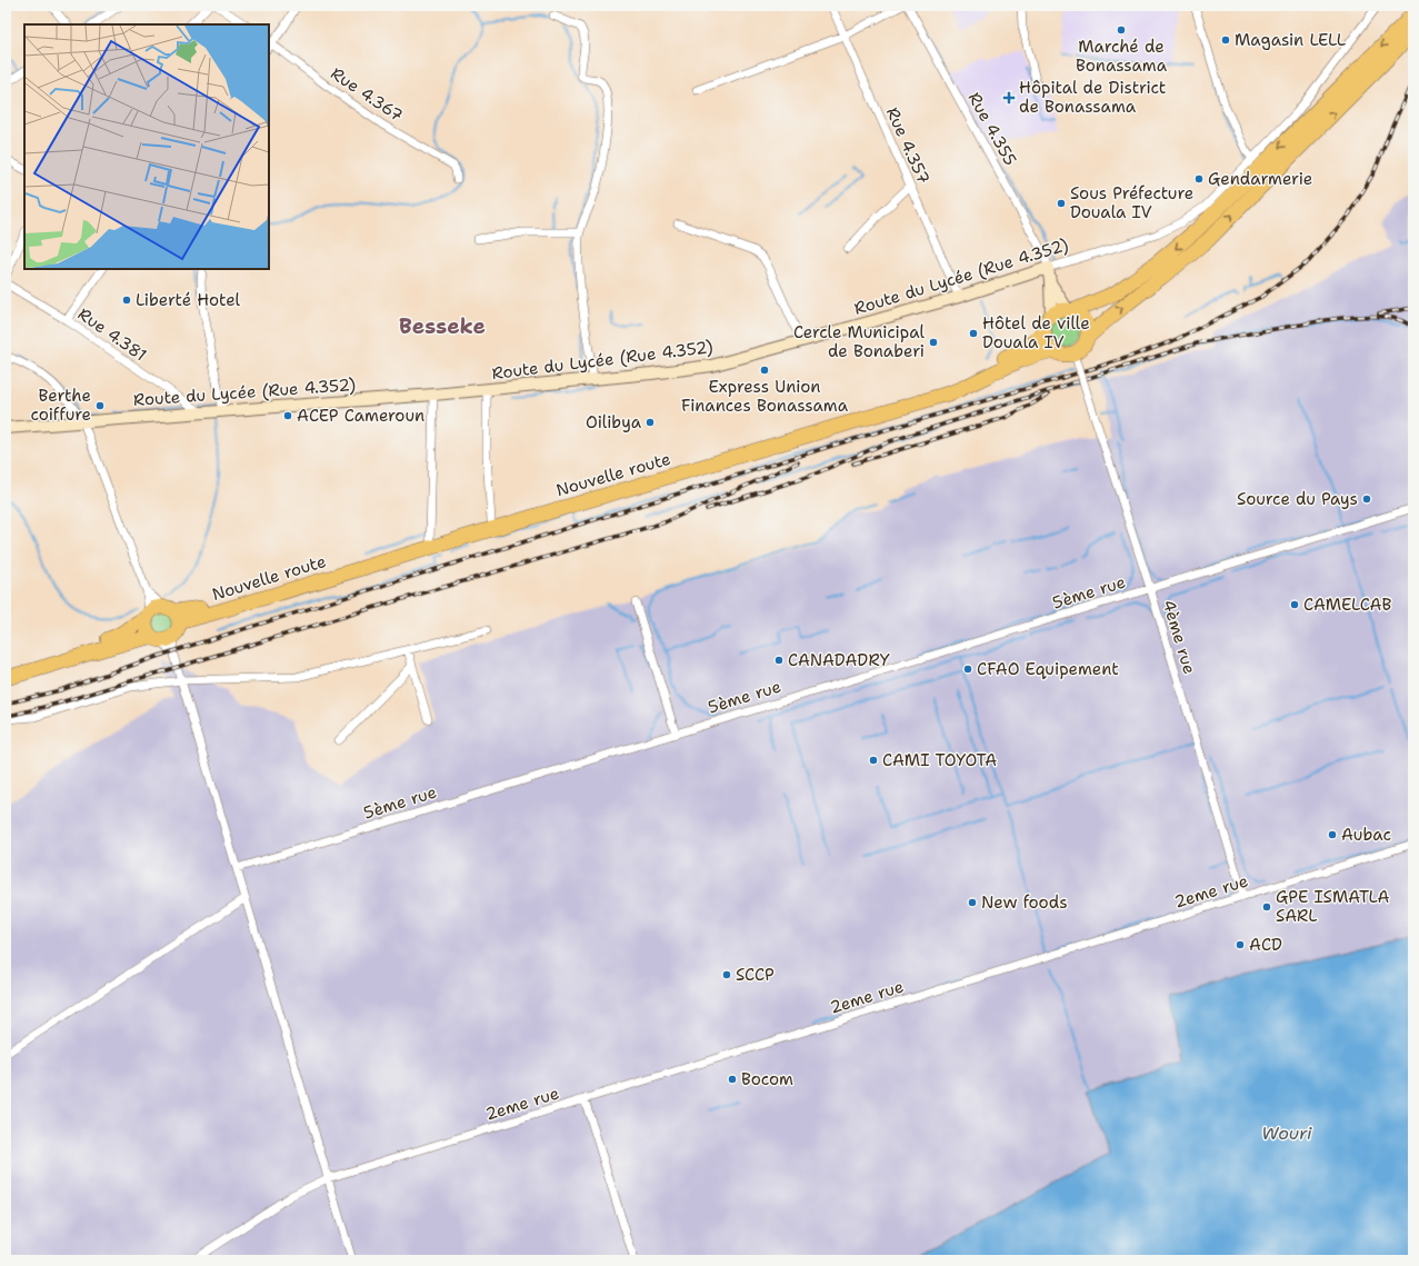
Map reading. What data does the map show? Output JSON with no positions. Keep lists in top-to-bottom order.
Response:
{
  "streets": {
    "highway": ["Nouvelle route"],
    "main road": ["Route du Lycée (Rue 4.352)"],
    "street": [
      "Rue 4.367",
      "Rue 4.355",
      "Rue 4.357",
      "Rue 4.381",
      "5ème rue",
      "4ème rue",
      "2eme rue"
    ]
  },
  "crossings": [
    ["Rue 4.355", "Route du Lycée (Rue 4.352)"],
    ["Rue 4.357", "Route du Lycée (Rue 4.352)"],
    ["Route du Lycée (Rue 4.352)", "Rue 4.381"],
    ["Nouvelle route", "4ème rue"],
    ["5ème rue", "4ème rue"],
    ["4ème rue", "2eme rue"]
  ],
  "districts": ["Besseke"],
  "water": ["Wouri"],
  "places": {
    "other": [
      "Marché de Bonassama",
      "Magasin LELL",
      "Gendarmerie",
      "Sous Préfecture Douala IV",
      "Liberté Hotel",
      "Hôtel de ville Douala IV",
      "Cercle Municipal de Bonaberi",
      "Express Union Finances Bonassama",
      "Berthe coiffure",
      "ACEP Cameroun",
      "Oilibya",
      "Source du Pays",
      "CAMELCAB",
      "CANADADRY",
      "CFAO Equipement",
      "CAMI TOYOTA",
      "Aubac",
      "New foods",
      "GPE ISMATLA SARL",
      "ACD",
      "SCCP",
      "Bocom"
    ],
    "health": ["Hôpital de District de Bonassama"]
  }
}
